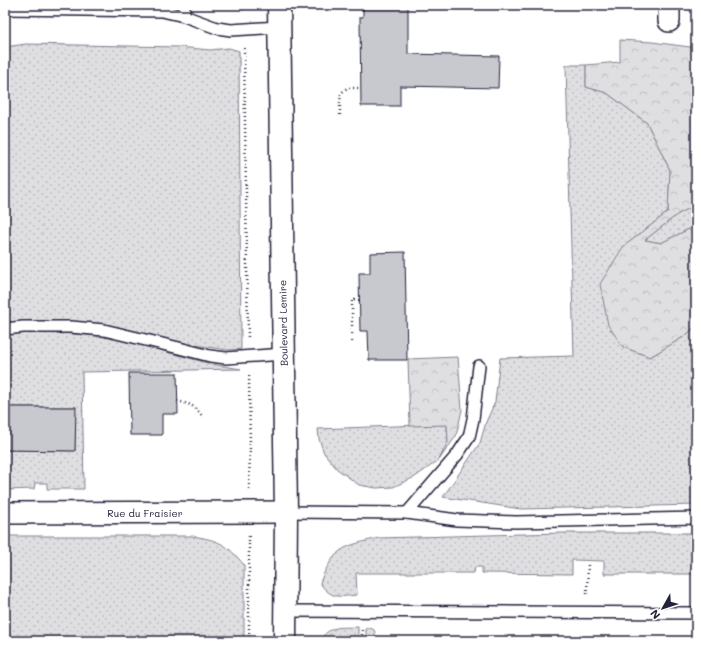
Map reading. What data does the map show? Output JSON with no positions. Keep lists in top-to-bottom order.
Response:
{
  "streets": {
    "main road": ["Boulevard Lemire"],
    "street": ["Rue du Fraisier"]
  },
  "crossings": [
    ["Boulevard Lemire", "Rue du Fraisier"]
  ],
  "north": "bottom left"
}
